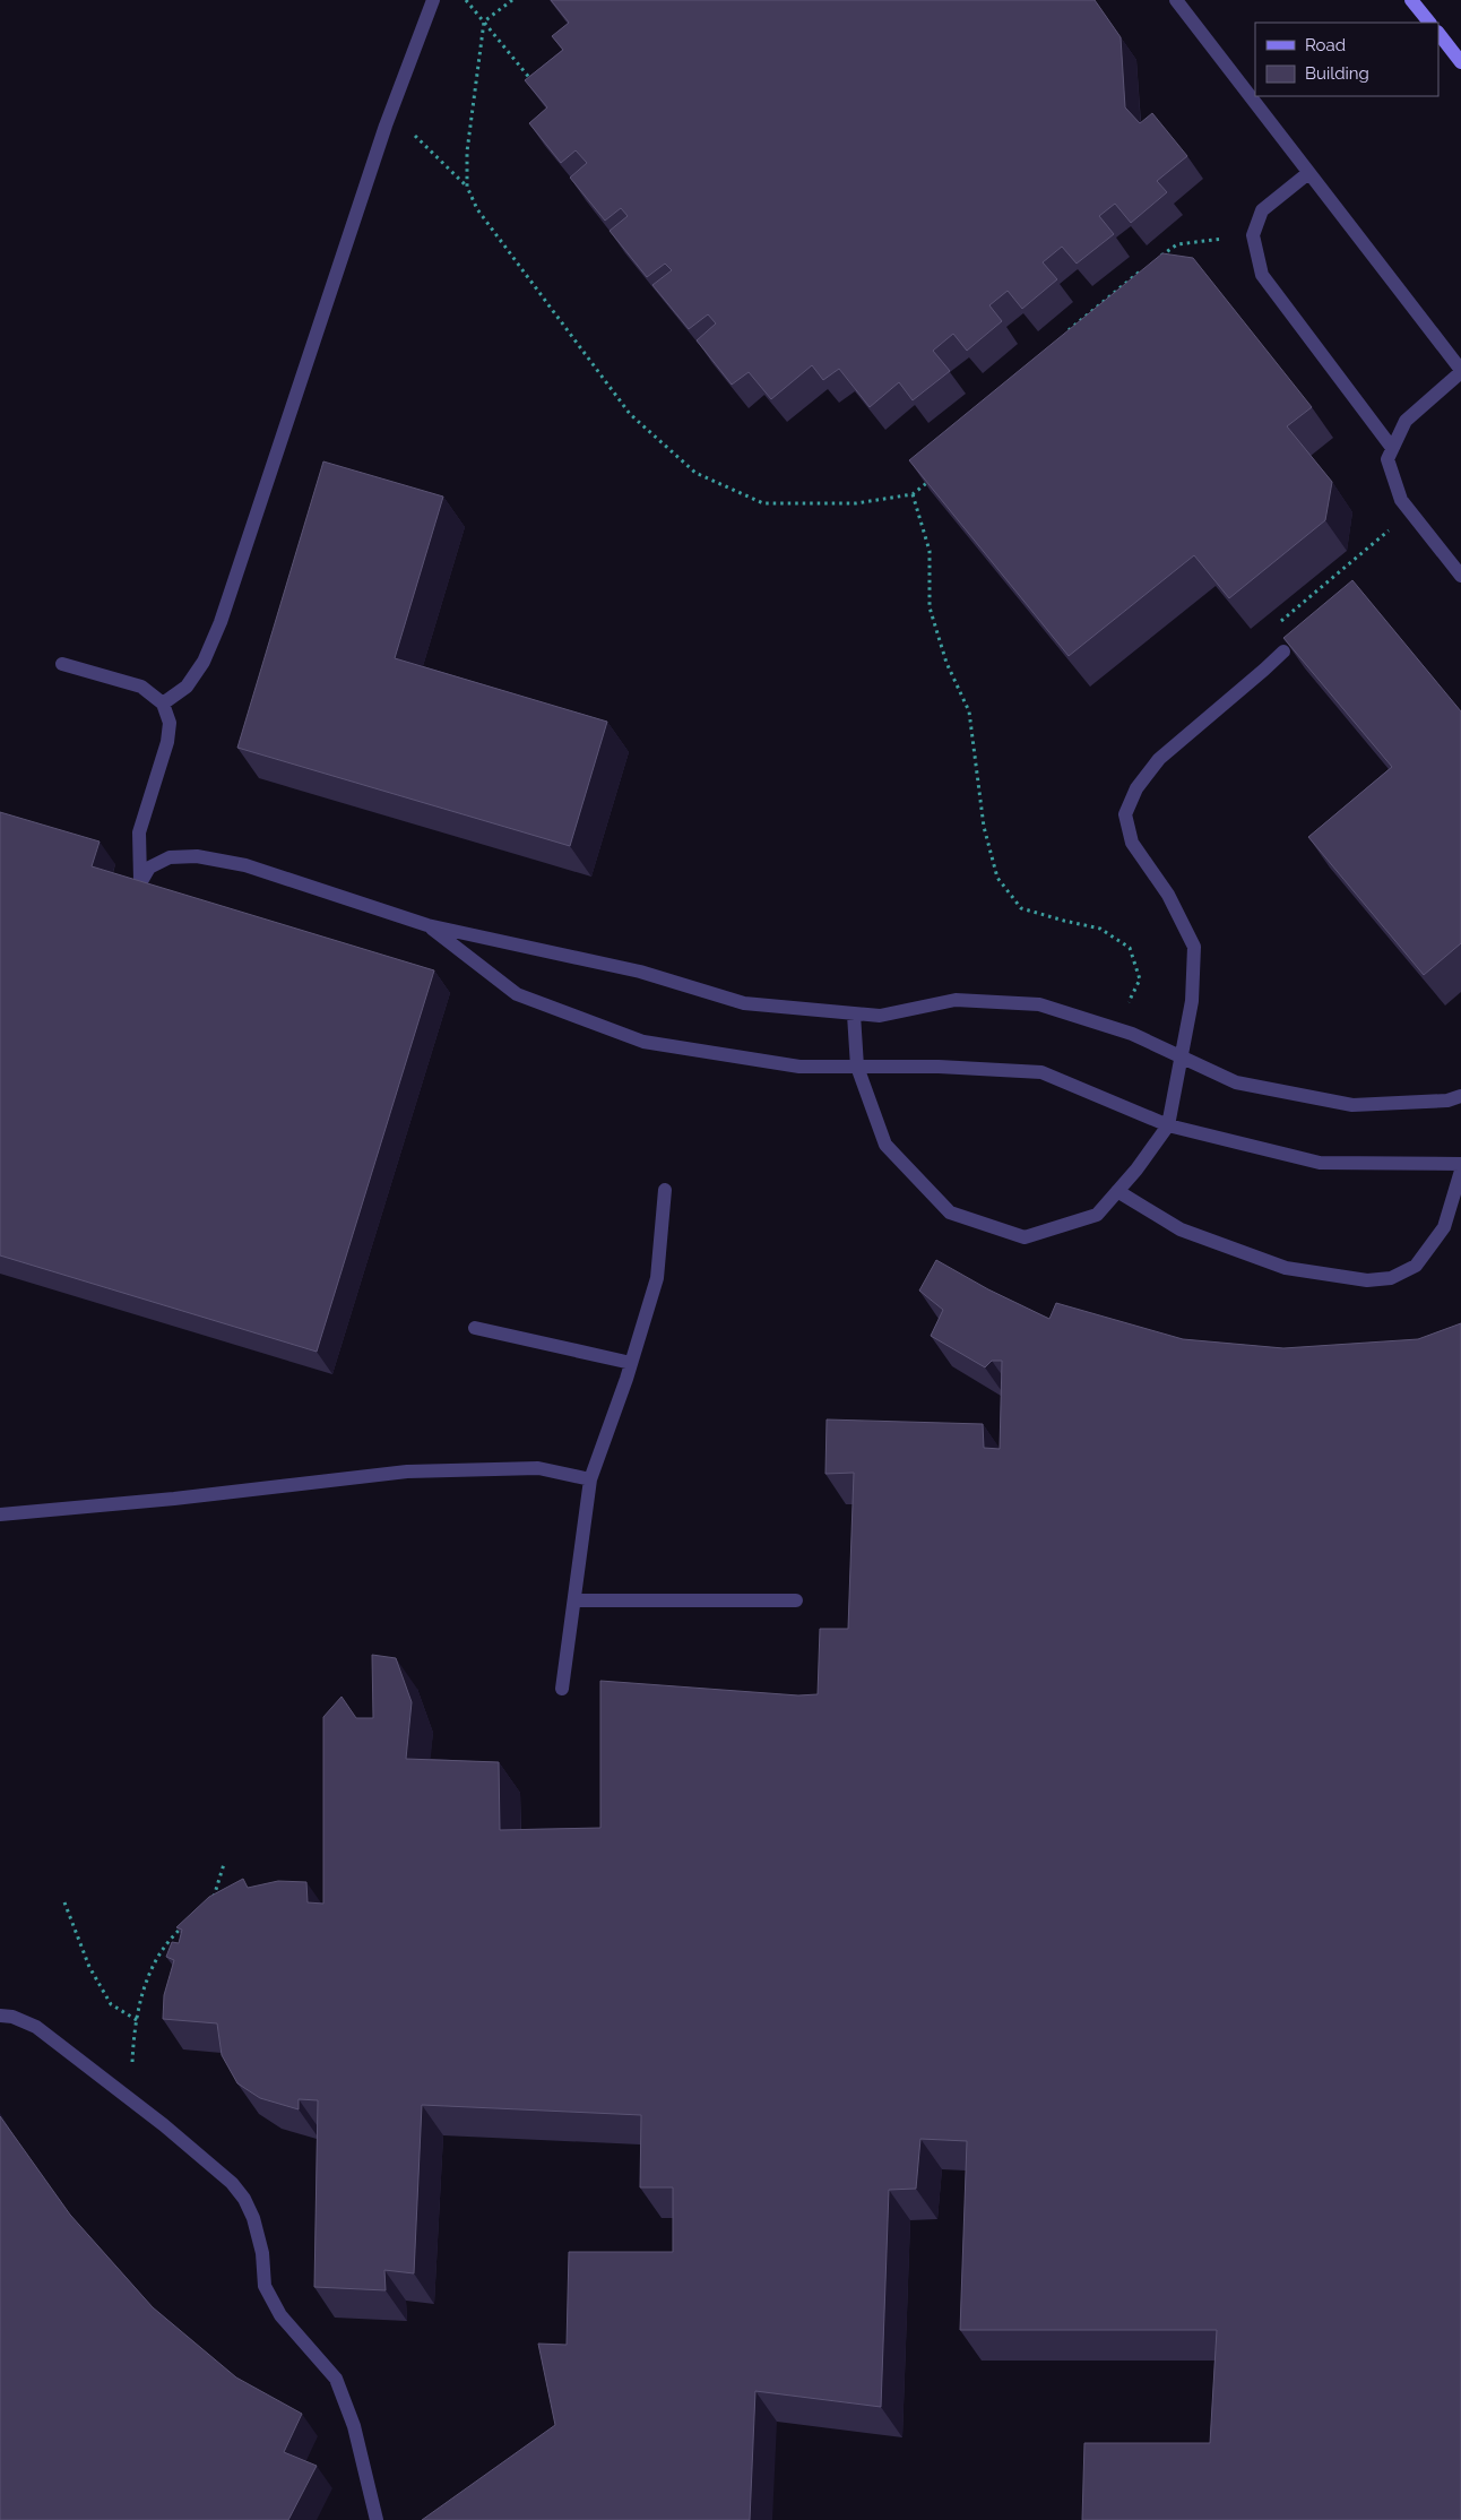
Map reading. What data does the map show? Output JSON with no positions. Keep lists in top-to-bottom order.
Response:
{
  "legend": ["Road", "Building"]
}
